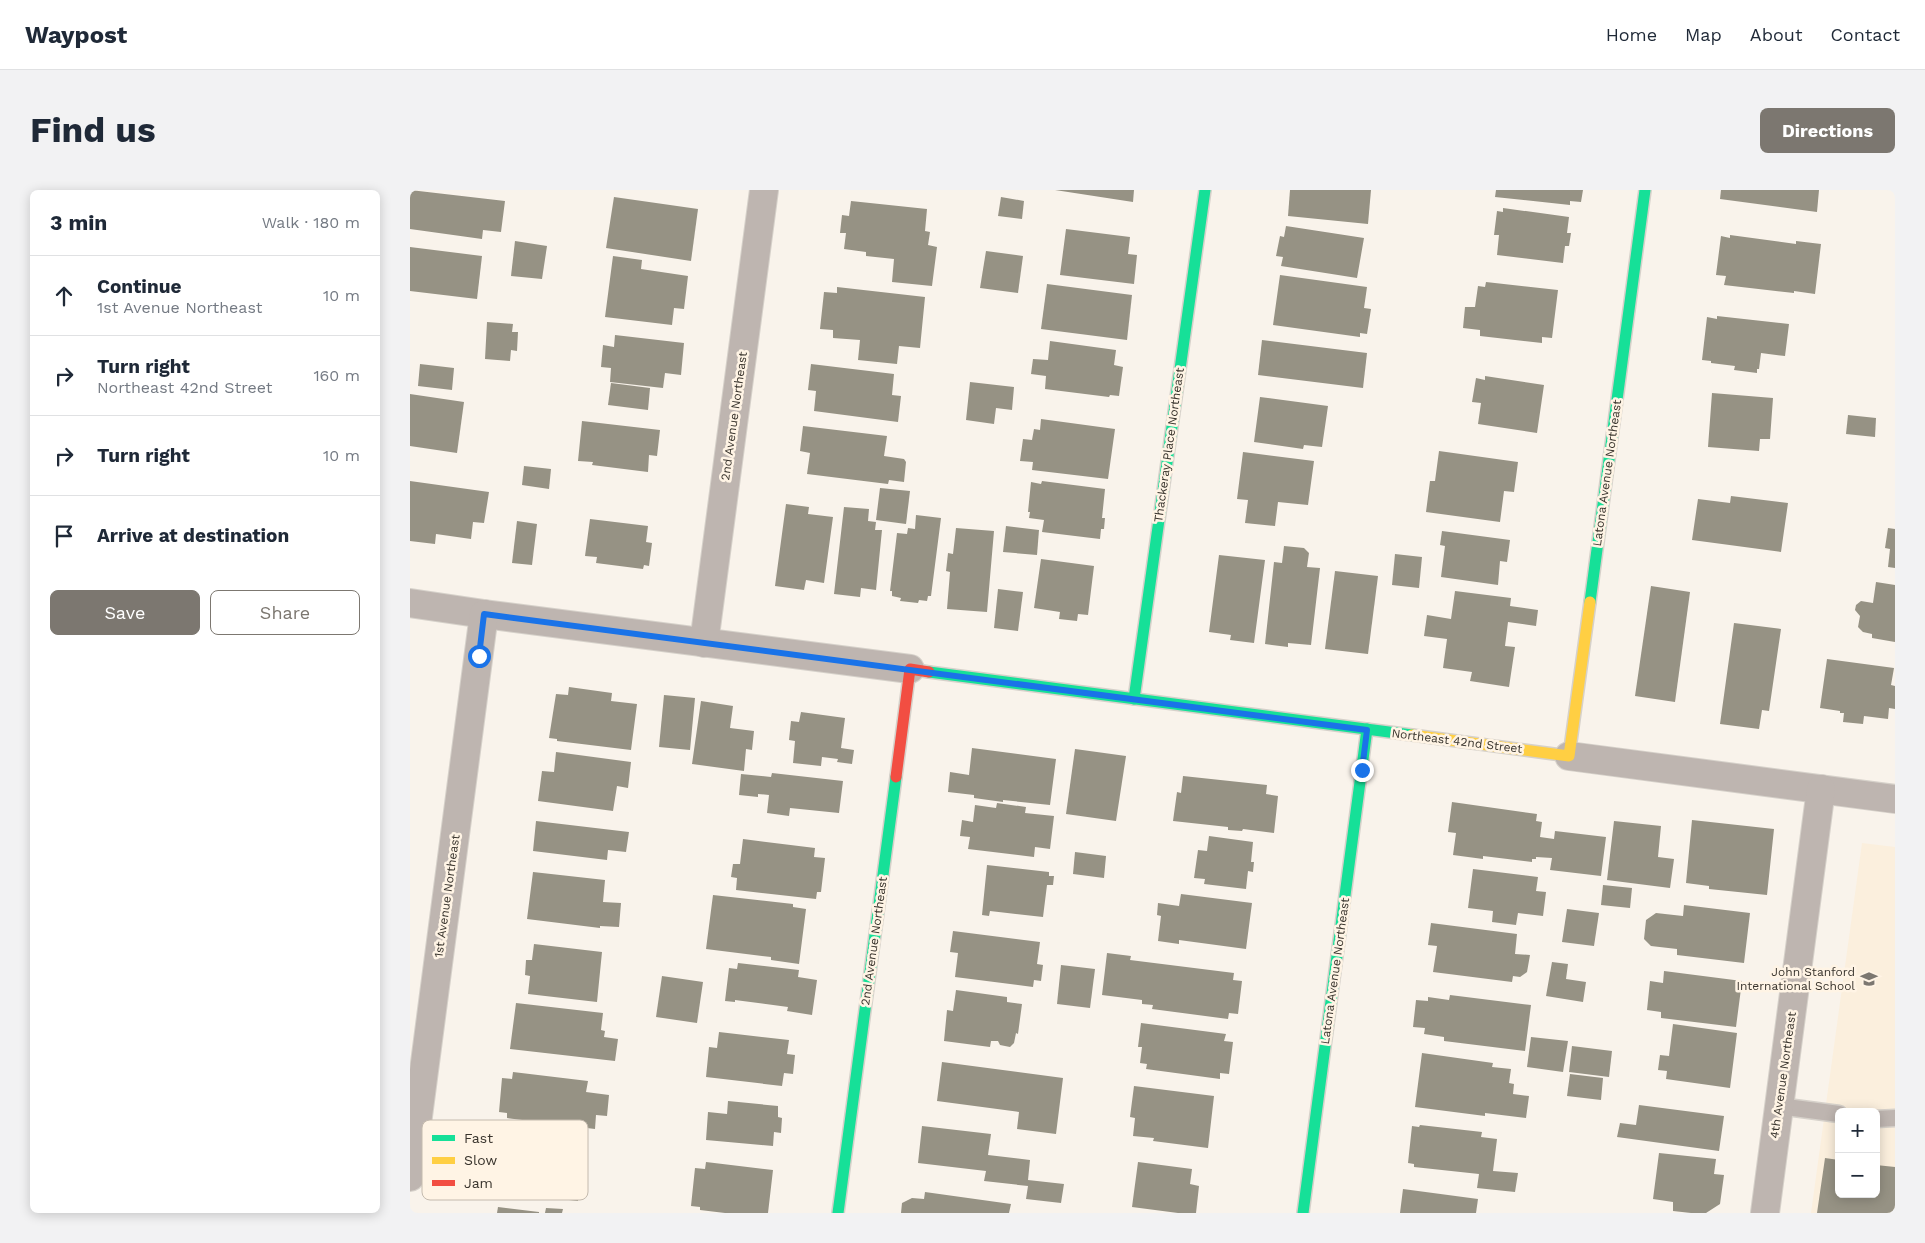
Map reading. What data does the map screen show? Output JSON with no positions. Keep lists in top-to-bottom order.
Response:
{
  "streets": {
    "street": [
      "2nd Avenue Northeast",
      "Thackeray Place Northeast",
      "Latona Avenue Northeast",
      "Northeast 42nd Street",
      "1st Avenue Northeast",
      "4th Avenue Northeast"
    ]
  },
  "crossings": [
    ["2nd Avenue Northeast", "Northeast 42nd Street"],
    ["Thackeray Place Northeast", "Northeast 42nd Street"],
    ["Latona Avenue Northeast", "Northeast 42nd Street"],
    ["Northeast 42nd Street", "1st Avenue Northeast"],
    ["Northeast 42nd Street", "4th Avenue Northeast"]
  ],
  "places": {
    "school or university": ["John Stanford International School"]
  },
  "legend": ["Fast", "Slow", "Jam"],
  "page": {
    "header": "Waypost",
    "nav": [
      "Home",
      "Map",
      "About",
      "Contact"
    ],
    "buttons": [
      "Directions",
      ["Save", "Share"]
    ],
    "title": "Find us",
    "heading": ["3 min", "Walk · 180 m"],
    "list": [
      ["Continue", "1st Avenue Northeast", "10 m"],
      ["Turn right", "Northeast 42nd Street", "160 m"],
      ["Turn right", "10 m"],
      "Arrive at destination"
    ],
    "map_buttons": ["+", "−"]
  }
}
